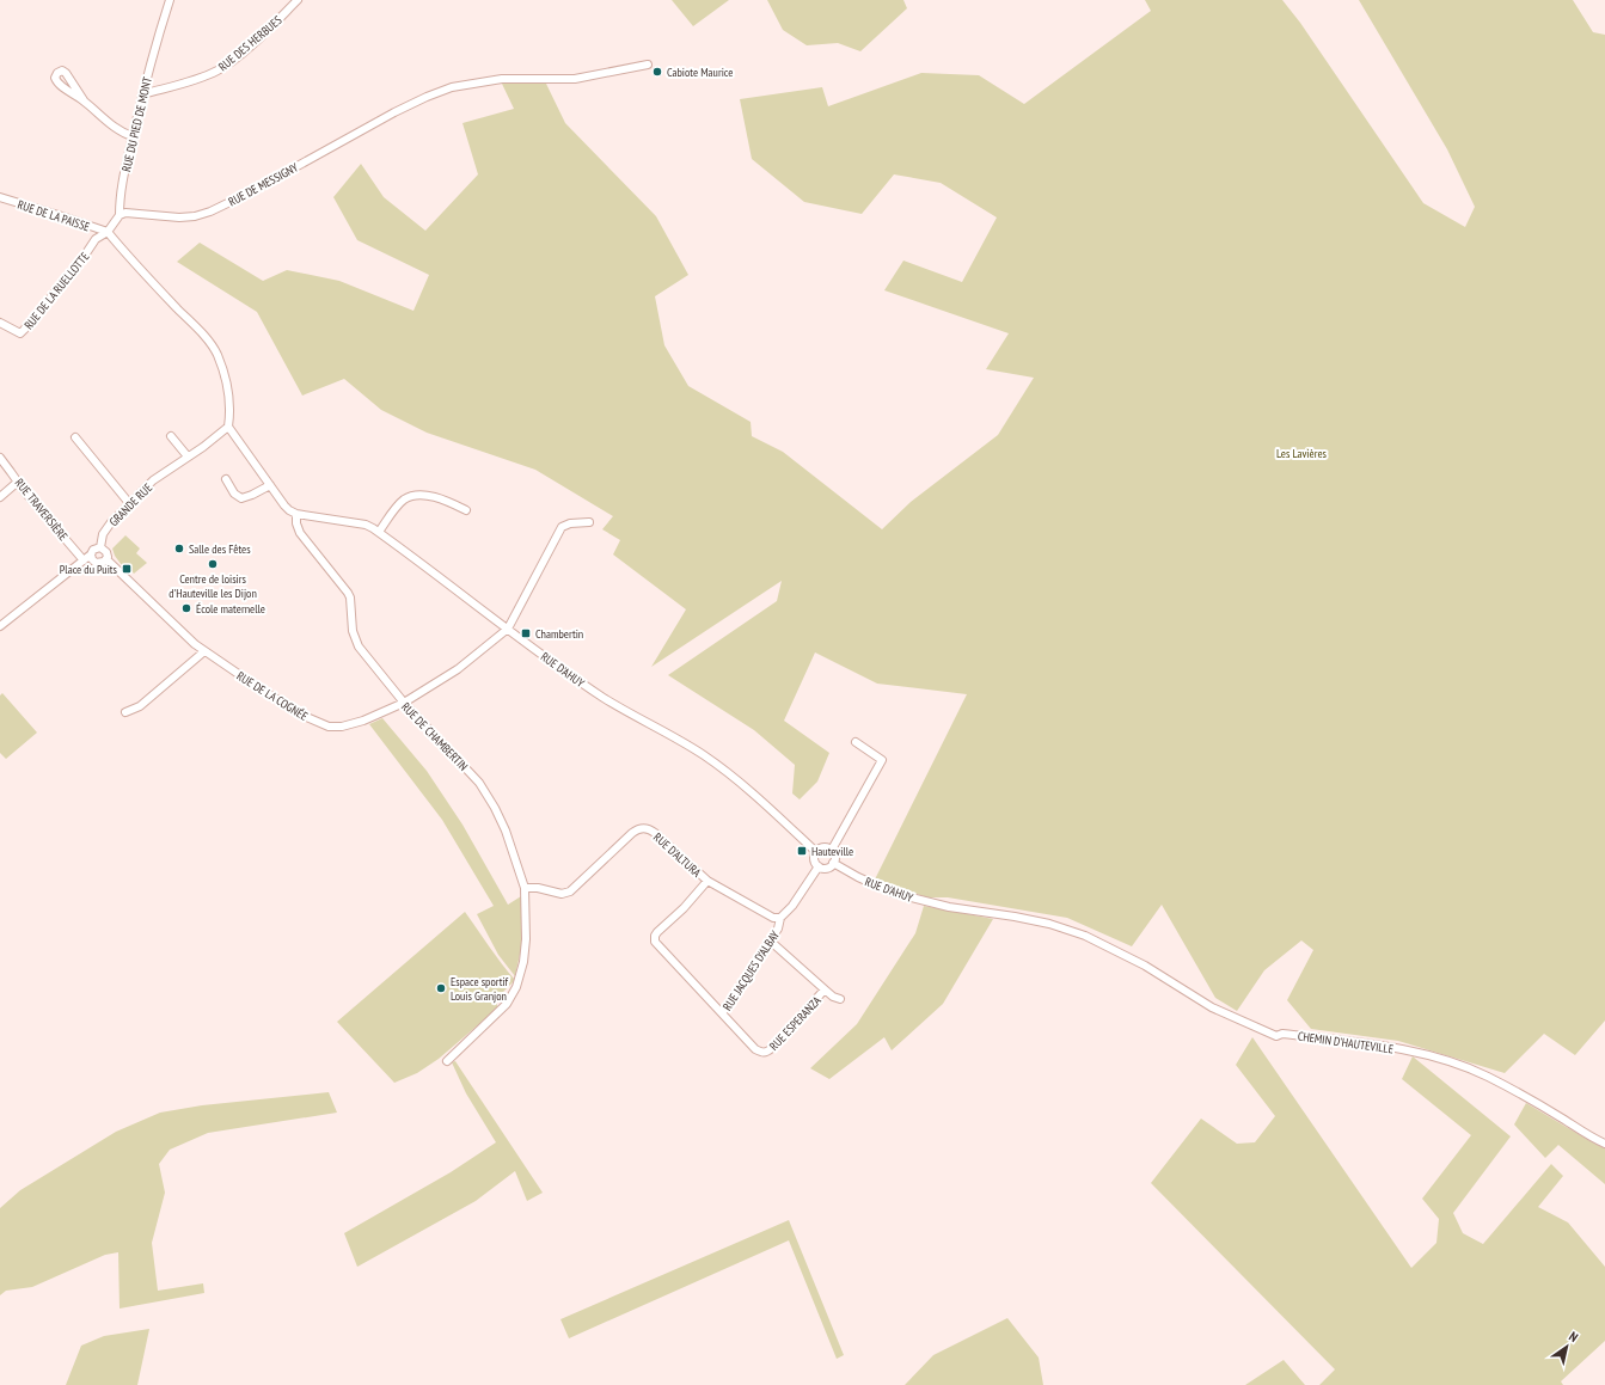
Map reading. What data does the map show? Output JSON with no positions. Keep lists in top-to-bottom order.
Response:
{
  "streets": {
    "street": [
      "RUE DES HERBUES",
      "RUE DU PIED DE MONT",
      "RUE DE MESSIGNY",
      "RUE DE LA PAISSE",
      "RUE DE LA RUELLOTTE",
      "GRANDE RUE",
      "RUE TRAVERSIÈRE",
      "RUE D'AHUY",
      "RUE DE LA COGNÉE",
      "RUE DE CHAMBERTIN",
      "RUE D'ALTURA",
      "RUE JACQUES D'ALBAY",
      "RUE ESPERANZA",
      "CHEMIN D'HAUTEVILLE"
    ]
  },
  "crossings": [
    ["RUE DES HERBUES", "RUE DU PIED DE MONT"],
    ["RUE DU PIED DE MONT", "RUE DE MESSIGNY"],
    ["RUE DE LA PAISSE", "RUE DE LA RUELLOTTE"],
    ["GRANDE RUE", "RUE DE LA COGNÉE"],
    ["RUE D'AHUY", "RUE DE LA COGNÉE"],
    ["RUE D'AHUY", "RUE DE CHAMBERTIN"],
    ["RUE D'AHUY", "CHEMIN D'HAUTEVILLE"],
    ["RUE DE LA COGNÉE", "RUE DE CHAMBERTIN"],
    ["RUE DE CHAMBERTIN", "RUE D'ALTURA"],
    ["RUE D'ALTURA", "RUE JACQUES D'ALBAY"],
    ["RUE JACQUES D'ALBAY", "RUE ESPERANZA"]
  ],
  "parks": ["Les Lavières"],
  "places": {
    "other": [
      "Cabiote Maurice",
      "Salle des Fêtes",
      "Centre de loisirs d'Hauteville les Dijon",
      "École maternelle",
      "Espace sportif Louis Granjon"
    ],
    "transit": ["Place du Puits", "Chambertin", "Hauteville"]
  },
  "north": "top right"
}
